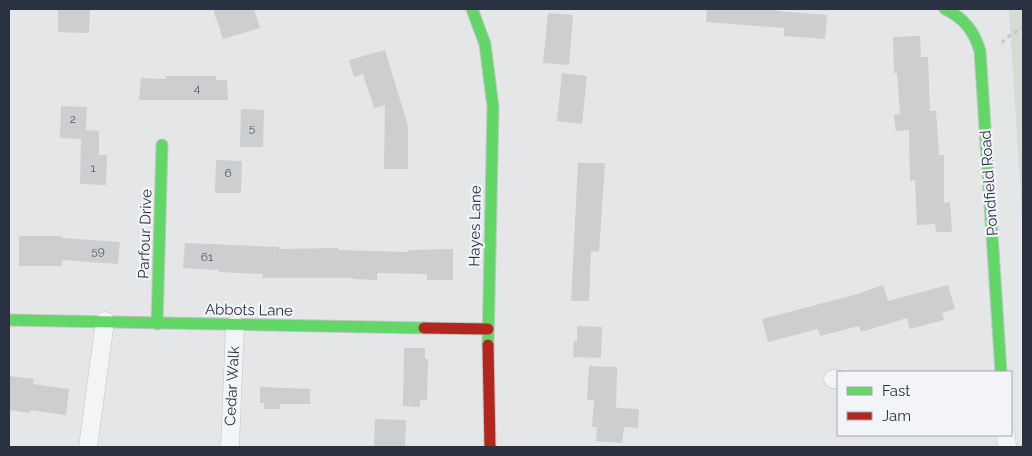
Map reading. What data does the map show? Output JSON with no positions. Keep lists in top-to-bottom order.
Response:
{
  "streets": {
    "street": [
      "Pondfield Road",
      "Hayes Lane",
      "Parfour Drive",
      "Abbots Lane",
      "Cedar Walk"
    ]
  },
  "crossings": [
    ["Hayes Lane", "Abbots Lane"],
    ["Parfour Drive", "Abbots Lane"],
    ["Abbots Lane", "Cedar Walk"]
  ],
  "house_numbers": [
    "4",
    "2",
    "5",
    "1",
    "6",
    "59",
    "61"
  ],
  "legend": ["Fast", "Jam"]
}
